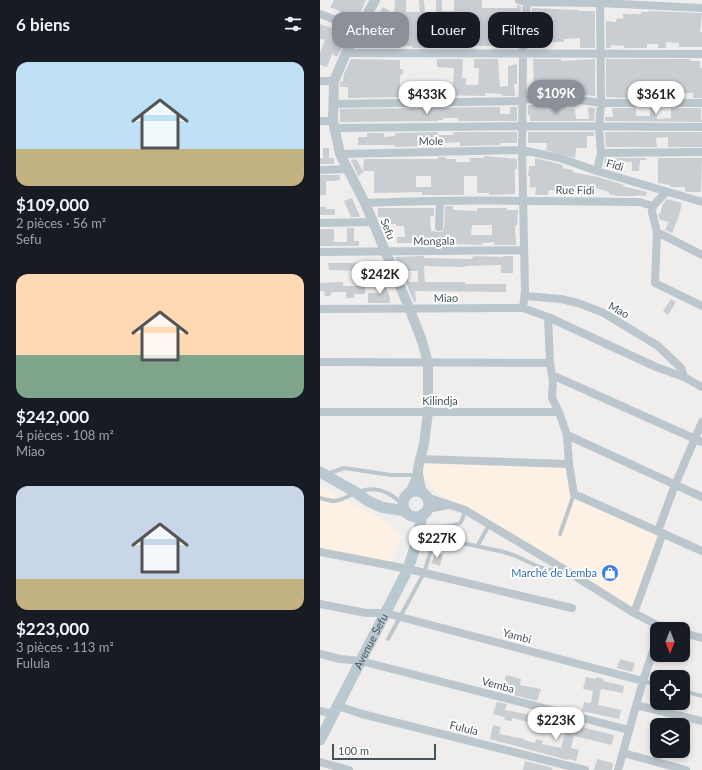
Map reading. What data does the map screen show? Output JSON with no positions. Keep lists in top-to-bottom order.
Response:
{
  "streets": {
    "main road": ["Avenue Sefu"],
    "street": [
      "Mole",
      "Fidi",
      "Rue Fidi",
      "Sefu",
      "Mongala",
      "Miao",
      "Mao",
      "Kilindja",
      "Yambi",
      "Vemba",
      "Fulula"
    ]
  },
  "crossings": [
    ["Mole", "Fidi"],
    ["Mole", "Sefu"],
    ["Rue Fidi", "Sefu"],
    ["Sefu", "Mongala"],
    ["Sefu", "Miao"],
    ["Sefu", "Kilindja"],
    ["Miao", "Mao"],
    ["Yambi", "Avenue Sefu"],
    ["Avenue Sefu", "Vemba"],
    ["Avenue Sefu", "Fulula"]
  ],
  "places": {
    "shop": ["Marché de Lemba"]
  },
  "scale_bar": "100 m",
  "north": "bottom",
  "page": {
    "heading": "6 biens",
    "chip": ["Acheter", "Louer", "Filtres"],
    "list": [
      {
        "name": "$109,000",
        "note": "2 pièces · 56 m² · Sefu"
      },
      {
        "name": "$242,000",
        "note": "4 pièces · 108 m² · Miao"
      },
      {
        "name": "$223,000",
        "note": "3 pièces · 113 m² · Fulula"
      }
    ],
    "price": [
      "$109K",
      "$433K",
      "$361K",
      "$242K",
      "$227K",
      "$223K"
    ],
    "scale": "100 m"
  }
}
